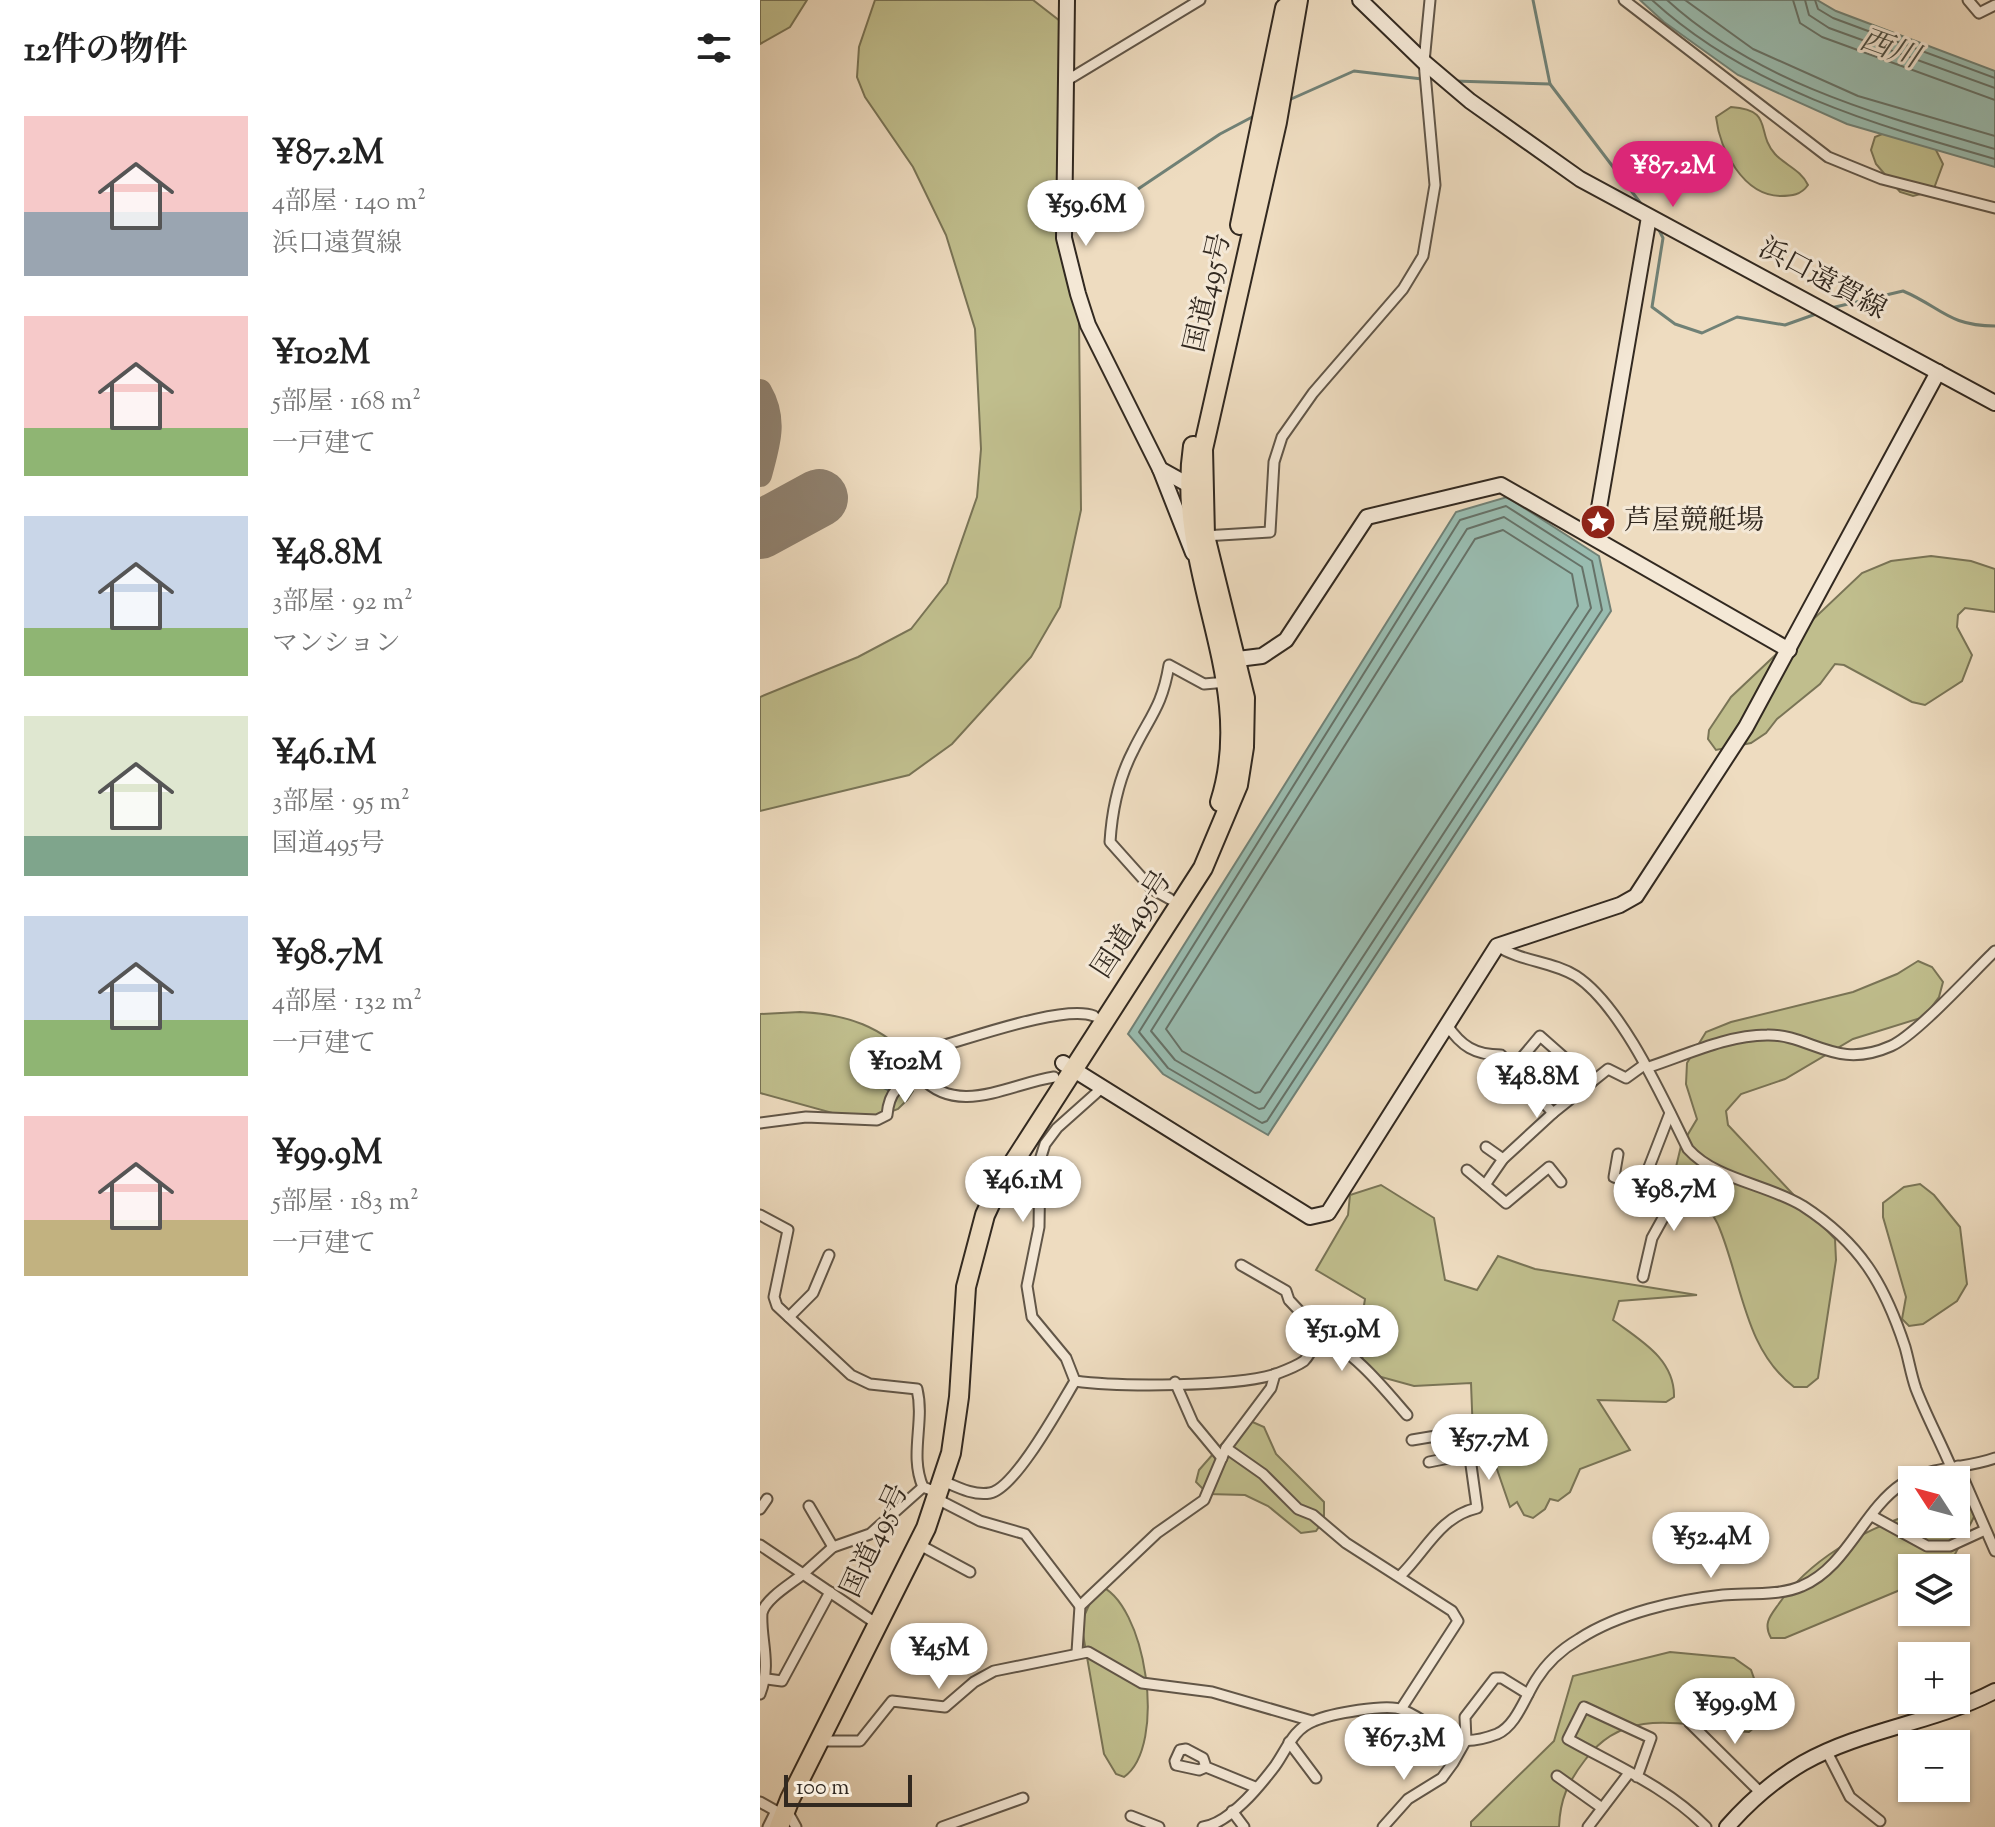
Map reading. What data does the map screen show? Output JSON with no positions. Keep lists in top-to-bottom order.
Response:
{
  "streets": {
    "highway": ["国道495号"],
    "street": ["浜口遠賀線"]
  },
  "water": ["西川"],
  "places": {
    "place": ["芦屋競艇場"]
  },
  "scale_bar": "100 m",
  "north": "top left",
  "page": {
    "heading": "12件の物件",
    "list": [
      {
        "name": "¥87.2M",
        "note": "4部屋 · 140 m² · 浜口遠賀線"
      },
      {
        "name": "¥102M",
        "note": "5部屋 · 168 m² · 一戸建て"
      },
      {
        "name": "¥48.8M",
        "note": "3部屋 · 92 m² · マンション"
      },
      {
        "name": "¥46.1M",
        "note": "3部屋 · 95 m² · 国道495号"
      },
      {
        "name": "¥98.7M",
        "note": "4部屋 · 132 m² · 一戸建て"
      },
      {
        "name": "¥99.9M",
        "note": "5部屋 · 183 m² · 一戸建て"
      }
    ],
    "price": [
      "¥87.2M",
      "¥59.6M",
      "¥102M",
      "¥48.8M",
      "¥46.1M",
      "¥98.7M",
      "¥51.9M",
      "¥57.7M",
      "¥52.4M",
      "¥45M",
      "¥99.9M",
      "¥67.3M"
    ],
    "map_buttons": ["+", "−"],
    "scale": "100 m"
  }
}
